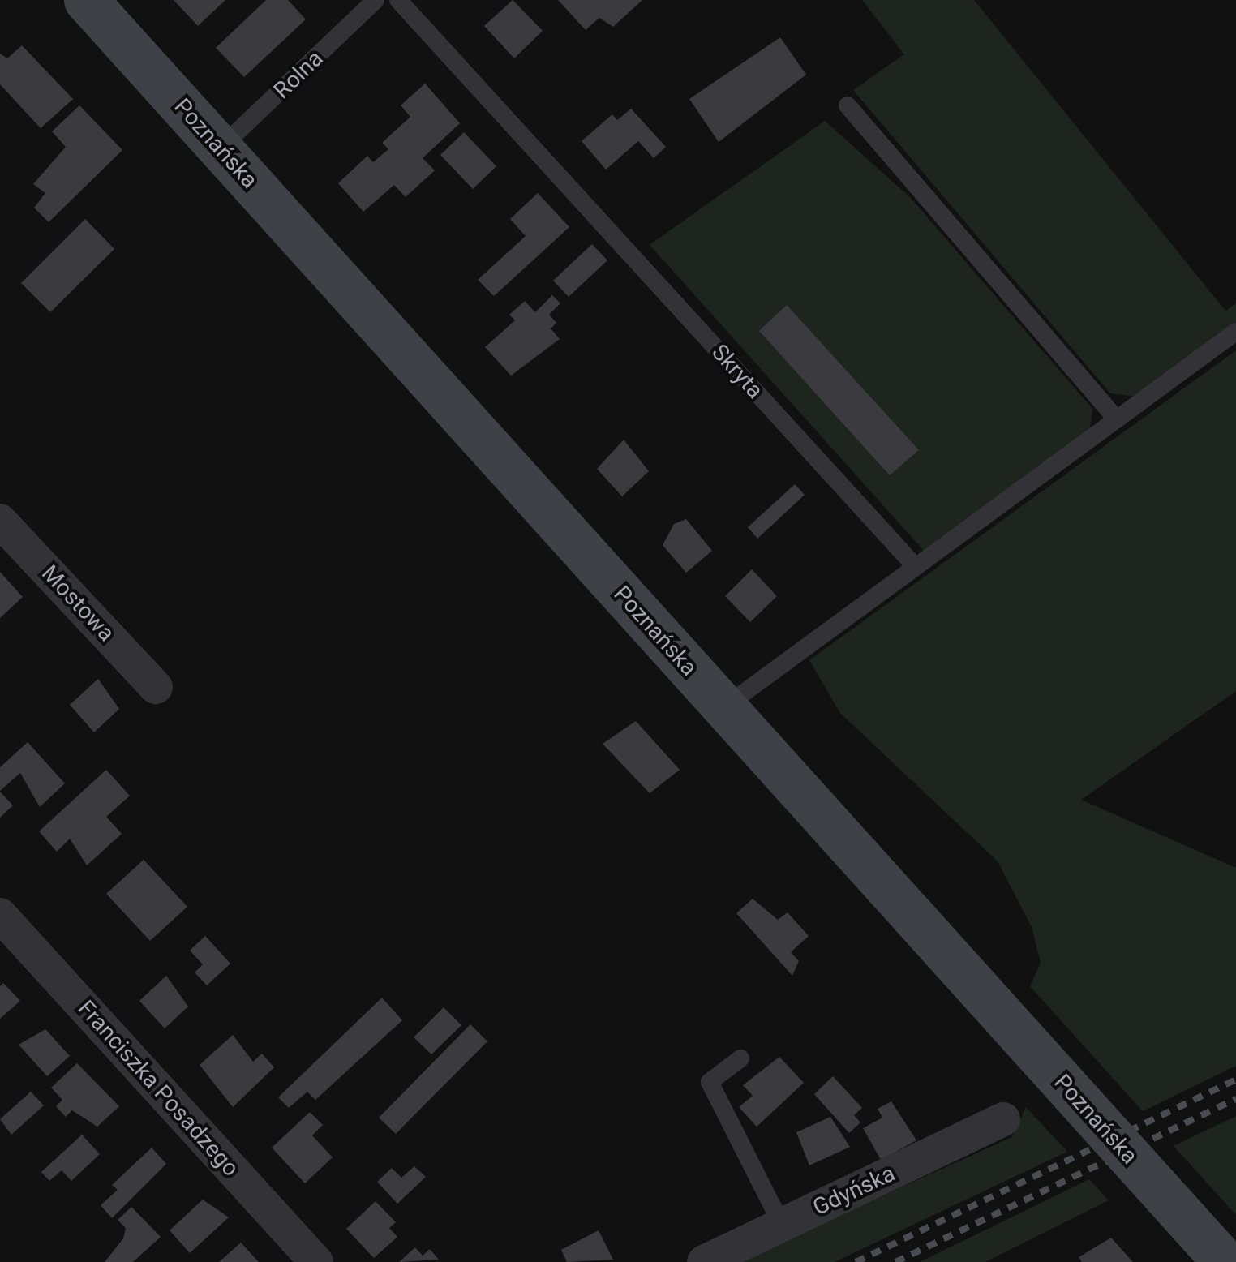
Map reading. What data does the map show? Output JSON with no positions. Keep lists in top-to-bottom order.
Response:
{
  "streets": {
    "main road": ["Poznańska"],
    "street": ["Mostowa", "Franciszka Posadzego", "Gdyńska"],
    "lane": ["Rolna", "Skryta"]
  },
  "crossings": [
    ["Rolna", "Poznańska"]
  ]
}
